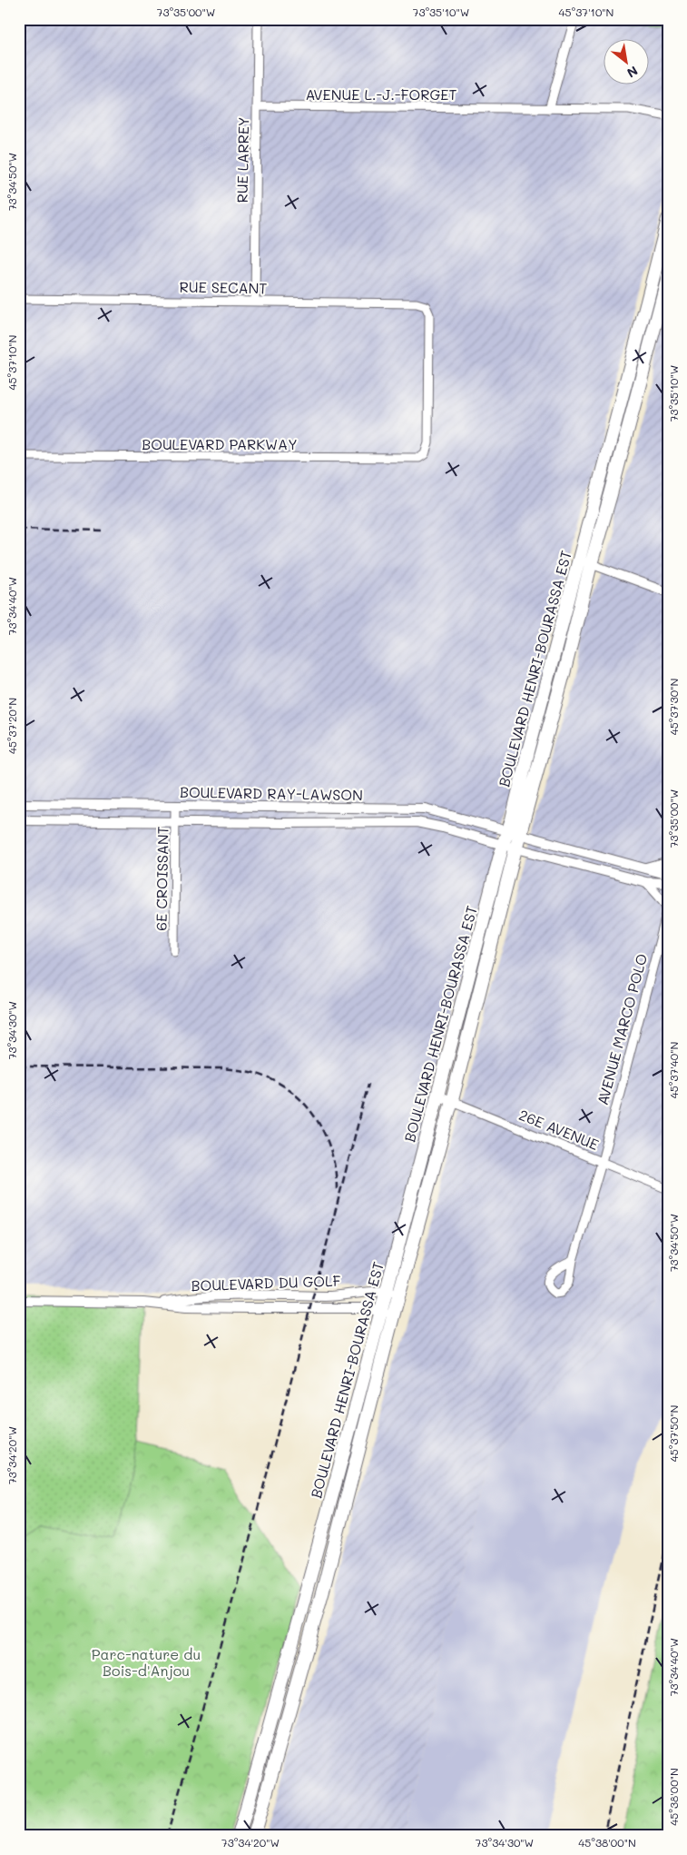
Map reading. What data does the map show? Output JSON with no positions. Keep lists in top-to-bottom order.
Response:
{
  "streets": {
    "main road": ["BOULEVARD HENRI-BOURASSA EST"],
    "street": [
      "AVENUE L.-J.-FORGET",
      "RUE LARREY",
      "RUE SECANT",
      "BOULEVARD PARKWAY",
      "BOULEVARD RAY-LAWSON",
      "6E CROISSANT",
      "AVENUE MARCO POLO",
      "26E AVENUE",
      "BOULEVARD DU GOLF"
    ]
  },
  "crossings": [
    ["AVENUE L.-J.-FORGET", "RUE LARREY"],
    ["RUE LARREY", "RUE SECANT"],
    ["RUE SECANT", "BOULEVARD PARKWAY"],
    ["BOULEVARD HENRI-BOURASSA EST", "BOULEVARD RAY-LAWSON"],
    ["BOULEVARD HENRI-BOURASSA EST", "26E AVENUE"],
    ["BOULEVARD HENRI-BOURASSA EST", "BOULEVARD DU GOLF"],
    ["BOULEVARD RAY-LAWSON", "6E CROISSANT"],
    ["BOULEVARD RAY-LAWSON", "AVENUE MARCO POLO"],
    ["AVENUE MARCO POLO", "26E AVENUE"]
  ],
  "parks": ["Parc-nature du Bois-d'Anjou"],
  "north": "bottom right",
  "coordinates": [
    "73°35'00\"W",
    "73°35'10\"W",
    "45°37'10\"N",
    "73°34'50\"W",
    "73°34'40\"W",
    "45°37'30\"N",
    "45°37'20\"N",
    "73°34'30\"W",
    "45°37'40\"N",
    "45°37'50\"N",
    "73°34'20\"W",
    "45°38'00\"N"
  ]
}
